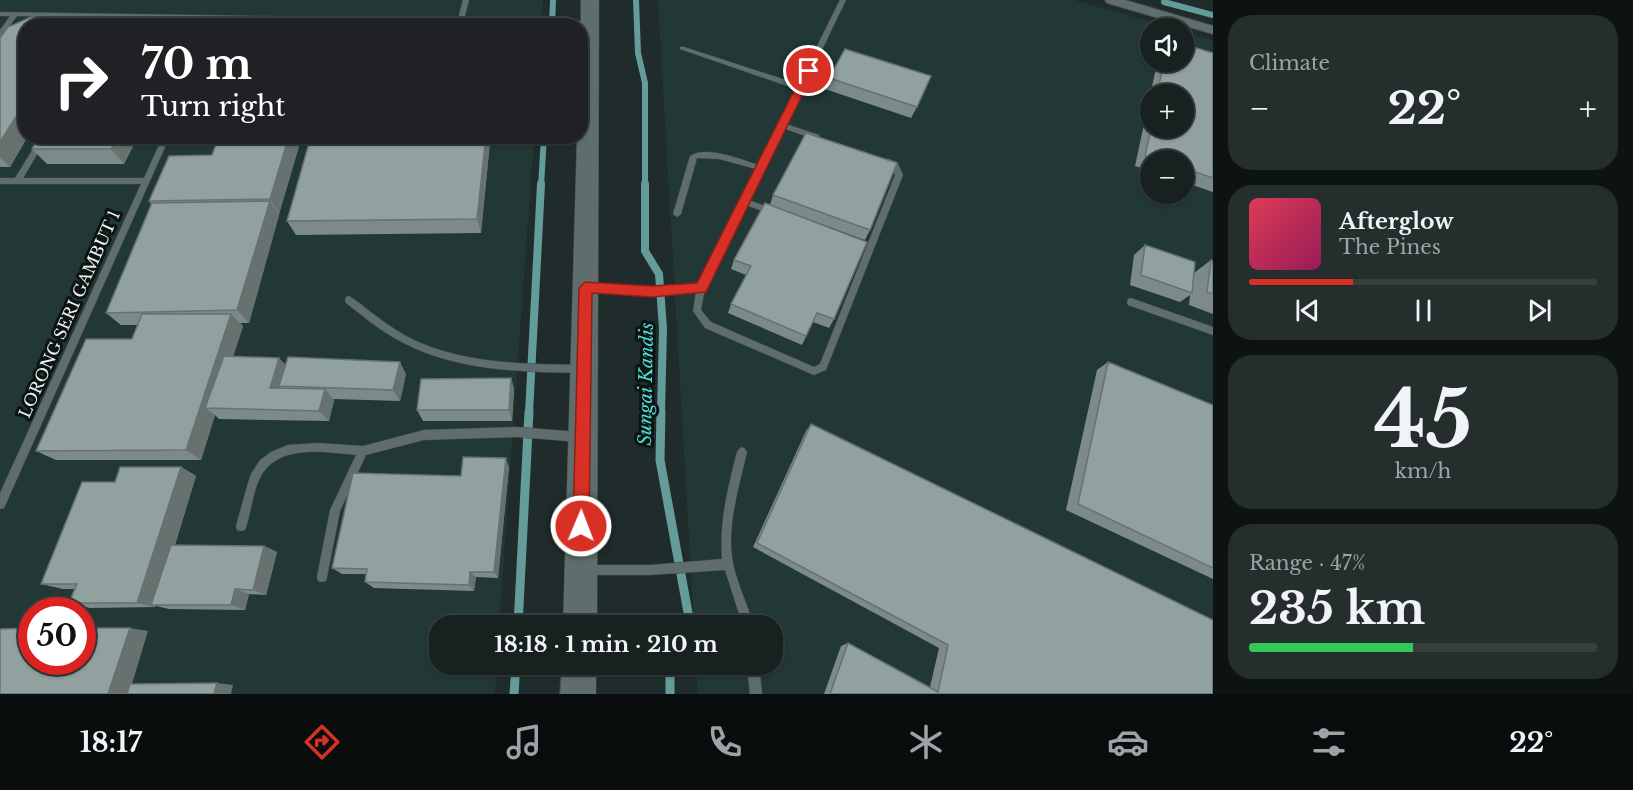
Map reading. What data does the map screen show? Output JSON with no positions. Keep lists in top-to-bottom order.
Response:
{
  "streets": {
    "lane": ["LORONG SERI GAMBUT 1"]
  },
  "water": ["Sungai Kandis"],
  "page": {
    "tile": [
      "Climate",
      ["45", "km/h"],
      ["Range · 47%", "235 km"]
    ],
    "map_buttons": ["+", "−"],
    "turn": ["70 m", "Turn right"],
    "heat": ["−", "22°", "+"],
    "song": ["Afterglow", "The Pines"],
    "limit": "50",
    "trip": "18:18 · 1 min · 210 m",
    "tabs": ["18:17", "22°"]
  }
}
